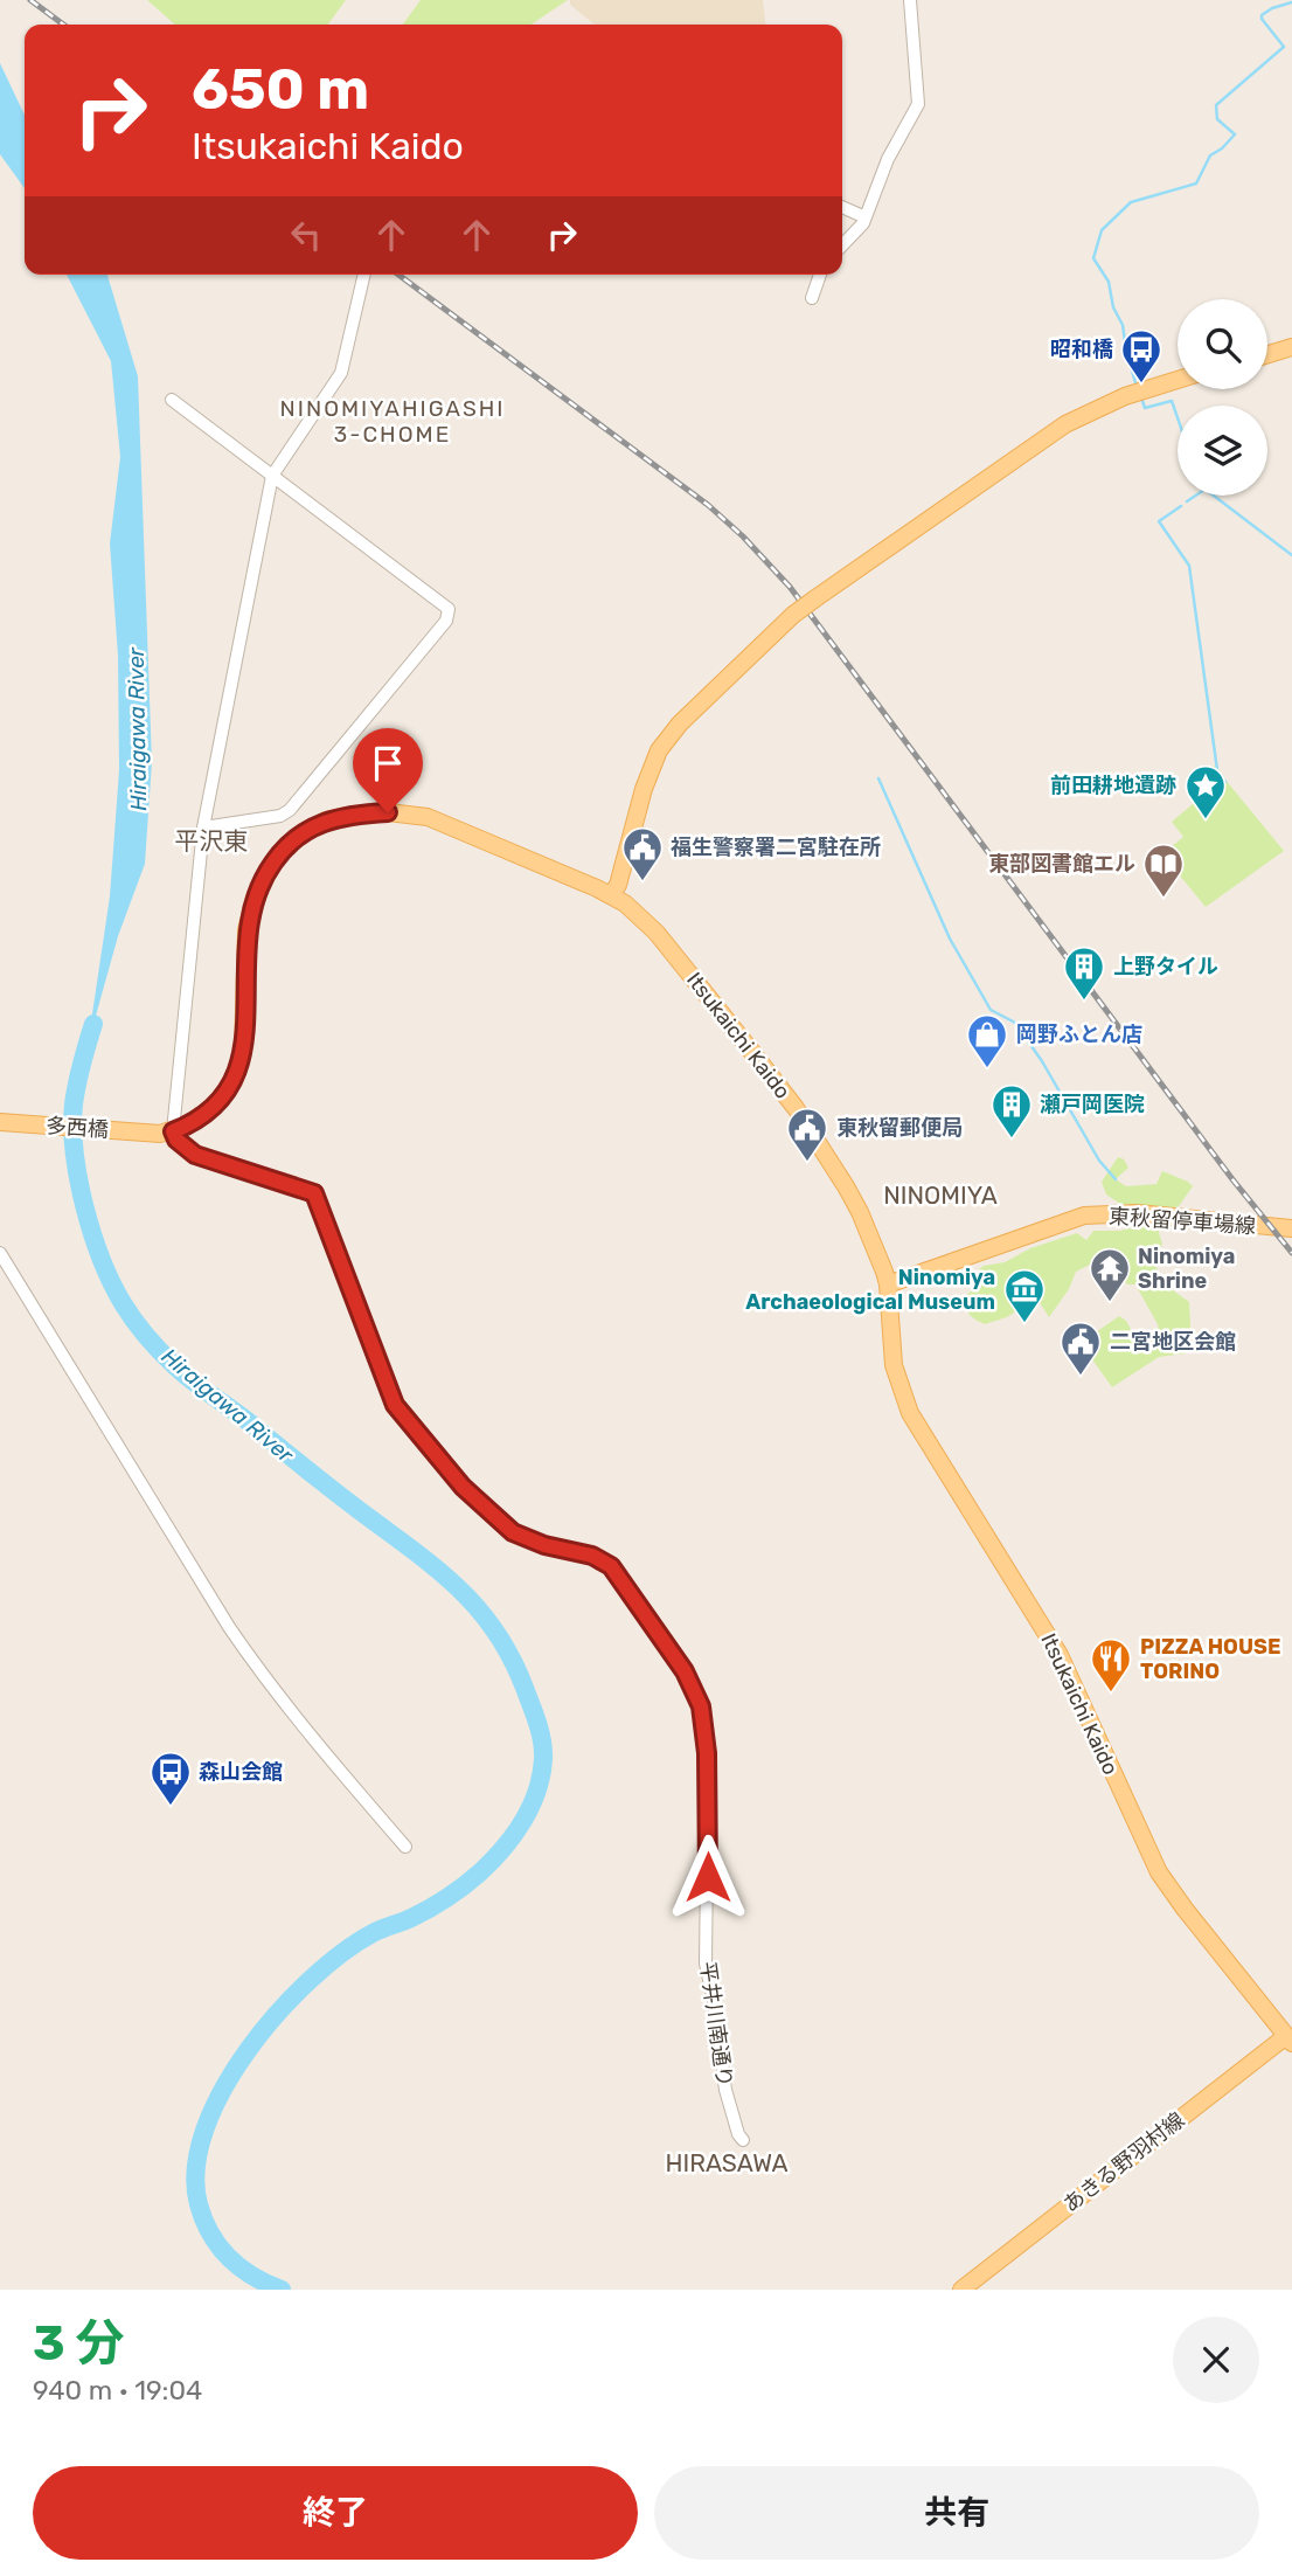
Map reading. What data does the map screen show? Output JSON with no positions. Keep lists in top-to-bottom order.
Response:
{
  "streets": {
    "main road": [
      "Itsukaichi Kaido",
      "多西橋",
      "東秋留停車場線",
      "あきる野羽村線"
    ],
    "street": ["平井川南通り"]
  },
  "crossings": [
    ["Itsukaichi Kaido", "多西橋"],
    ["Itsukaichi Kaido", "東秋留停車場線"],
    ["Itsukaichi Kaido", "平井川南通り"],
    ["Itsukaichi Kaido", "あきる野羽村線"]
  ],
  "districts": [
    "NINOMIYAHIGASHI 3-CHOME",
    "平沢東",
    "NINOMIYA",
    "HIRASAWA"
  ],
  "water": ["Hiraigawa River"],
  "places": {
    "bus stop": ["昭和橋", "森山会館"],
    "place": ["前田耕地遺跡"],
    "public building": ["福生警察署二宮駐在所", "東秋留郵便局", "二宮地区会館"],
    "library": ["東部図書館エル"],
    "building": ["上野タイル", "瀬戸岡医院"],
    "shop": ["岡野ふとん店"],
    "temple": ["Ninomiya Shrine"],
    "museum": ["Ninomiya Archaeological Museum"],
    "restaurant": ["PIZZA HOUSE TORINO"]
  },
  "page": {
    "turn": ["650 m", "Itsukaichi Kaido"],
    "heading": ["3 分", "940 m · 19:04"],
    "buttons": ["終了", "共有"]
  }
}
